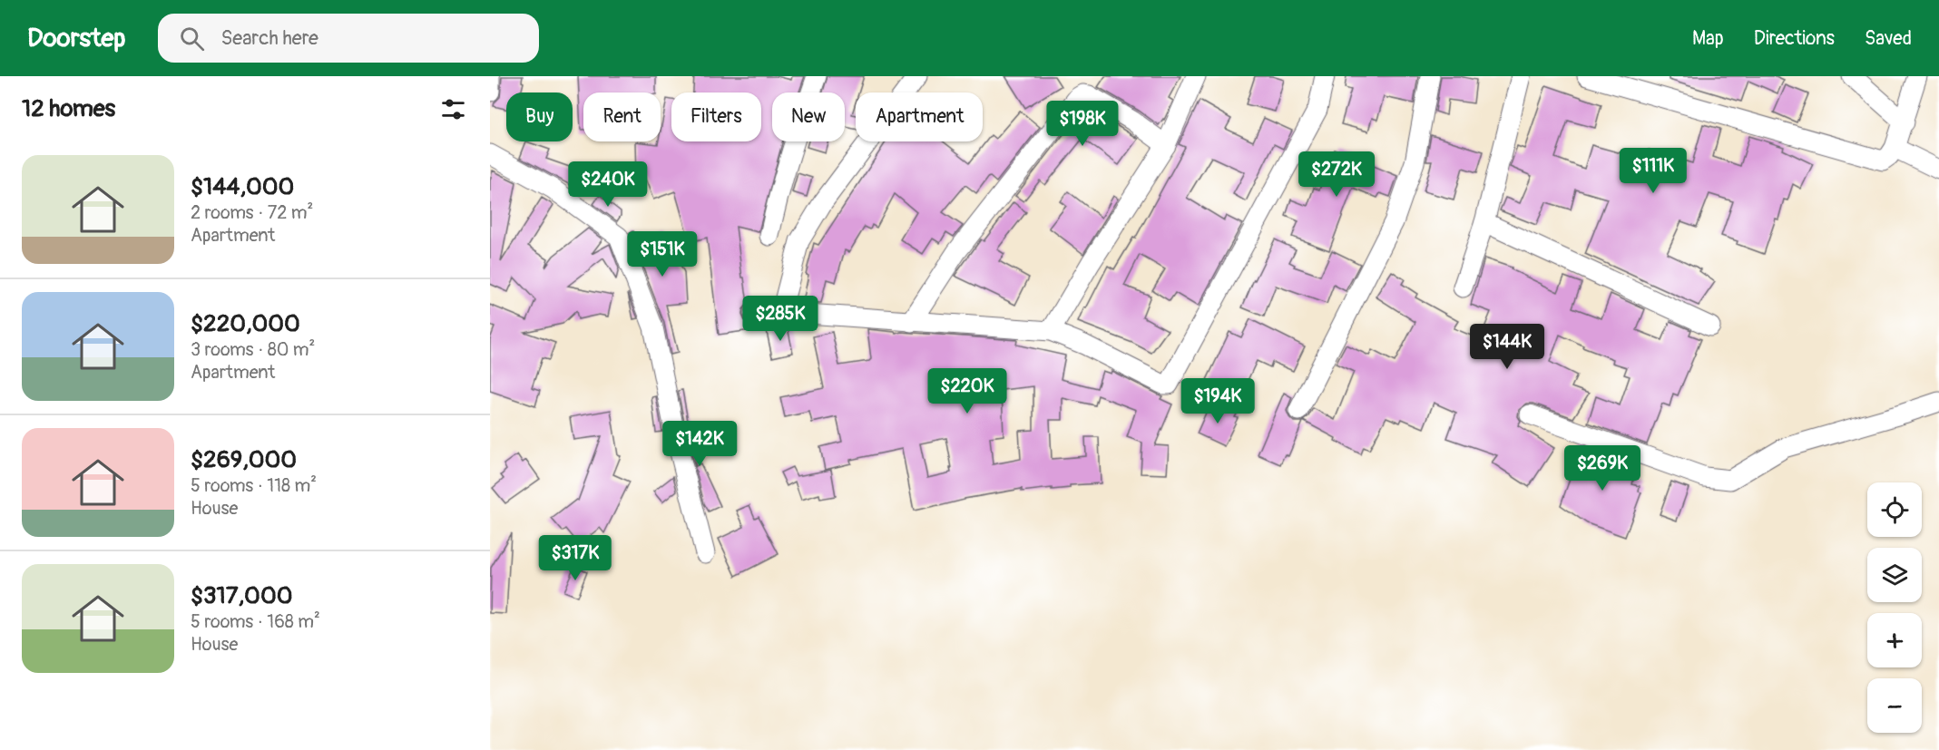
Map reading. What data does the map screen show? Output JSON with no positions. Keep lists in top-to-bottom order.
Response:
{
  "page": {
    "header": "Doorstep",
    "search": "Search here",
    "nav": ["Map", "Directions", "Saved"],
    "heading": "12 homes",
    "chip": [
      "Buy",
      "Rent",
      "Filters",
      "New",
      "Apartment"
    ],
    "price": [
      "$198K",
      "$111K",
      "$272K",
      "$240K",
      "$151K",
      "$285K",
      "$144K",
      "$220K",
      "$194K",
      "$142K",
      "$269K",
      "$317K"
    ],
    "list": [
      {
        "name": "$144,000",
        "note": "2 rooms · 72 m² · Apartment"
      },
      {
        "name": "$220,000",
        "note": "3 rooms · 80 m² · Apartment"
      },
      {
        "name": "$269,000",
        "note": "5 rooms · 118 m² · House"
      },
      {
        "name": "$317,000",
        "note": "5 rooms · 168 m² · House"
      }
    ],
    "map_buttons": ["+", "−"]
  }
}
